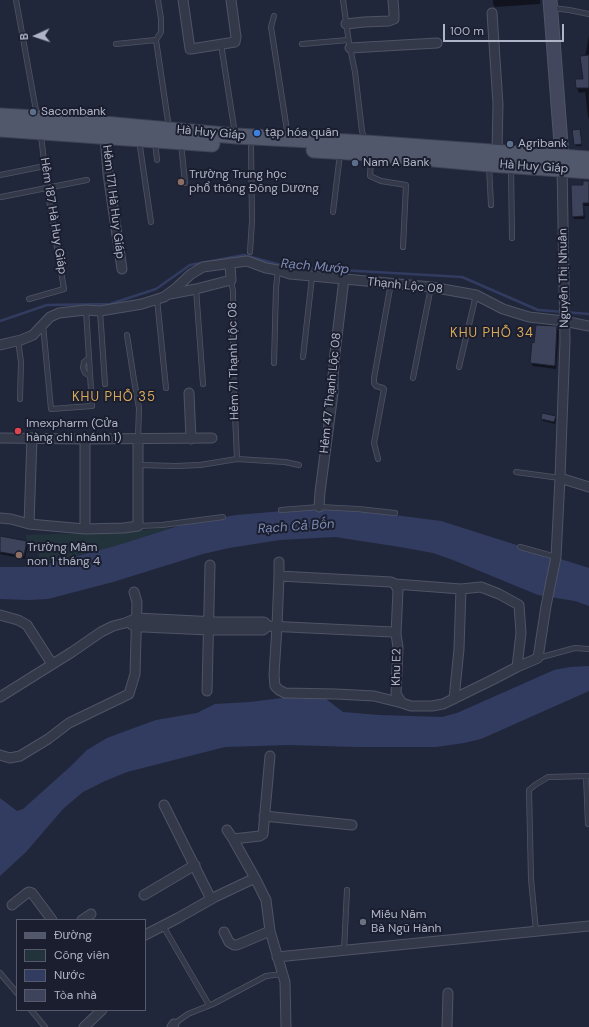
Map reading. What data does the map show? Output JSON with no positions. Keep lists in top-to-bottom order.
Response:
{
  "streets": {
    "main road": ["Hà Huy Giáp"],
    "street": [
      "Hẻm 171 Hà Huy Giáp",
      "Nguyễn Thị Nhuần",
      "Thạnh Lộc 08",
      "Hẻm 71 Thạnh Lộc 08",
      "Hẻm 47 Thạnh Lộc 08",
      "Khu E2"
    ],
    "lane": ["Hẻm 187 Hà Huy Giáp"]
  },
  "crossings": [
    ["Hà Huy Giáp", "Hẻm 171 Hà Huy Giáp"],
    ["Hà Huy Giáp", "Hẻm 187 Hà Huy Giáp"],
    ["Hà Huy Giáp", "Nguyễn Thị Nhuần"],
    ["Nguyễn Thị Nhuần", "Thạnh Lộc 08"],
    ["Nguyễn Thị Nhuần", "Khu E2"],
    ["Thạnh Lộc 08", "Hẻm 71 Thạnh Lộc 08"],
    ["Thạnh Lộc 08", "Hẻm 47 Thạnh Lộc 08"]
  ],
  "districts": ["KHU PHỐ 34", "KHU PHỐ 35"],
  "water": ["Rạch Mướp", "Rạch Cả Bốn"],
  "places": [
    "Sacombank",
    "tạp hóa quân",
    "Agribank",
    "Nam A Bank",
    "Trường Trung học phổ thông Đông Dương",
    "Imexpharm (Cửa hàng chi nhánh 1)",
    "Trường Mầm non 1 tháng 4",
    "Miếu Năm Bà Ngũ Hành"
  ],
  "legend": [
    "Đường",
    "Công viên",
    "Nước",
    "Tòa nhà"
  ],
  "scale_bar": "100 m",
  "north": "left"
}
